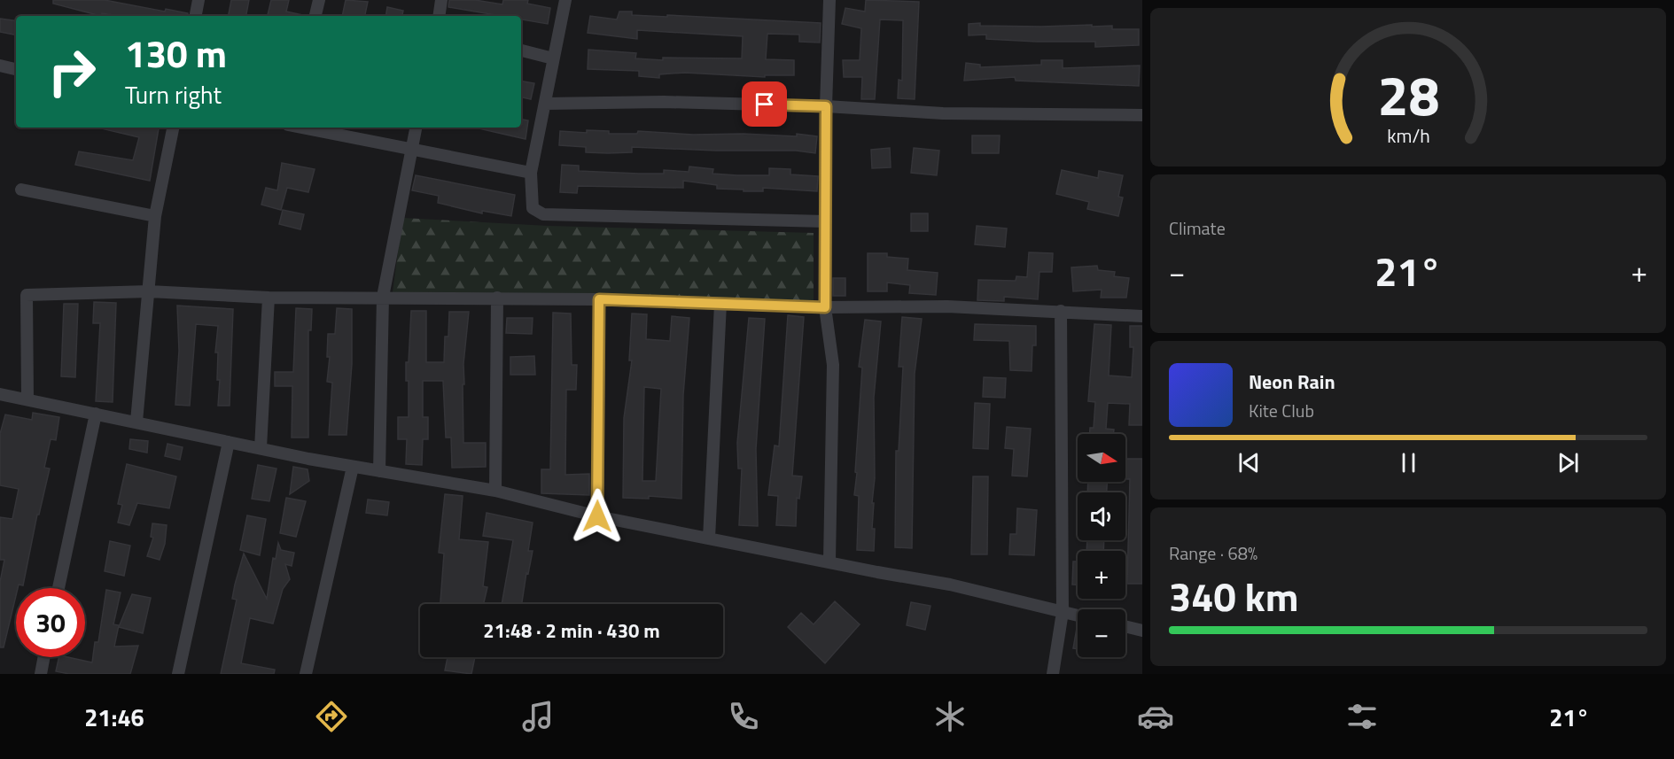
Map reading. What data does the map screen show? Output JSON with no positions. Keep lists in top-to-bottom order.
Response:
{
  "north": "right",
  "page": {
    "turn": ["130 m", "Turn right"],
    "tile": [
      "Climate",
      ["Range · 68%", "340 km"]
    ],
    "heat": ["−", "21°", "+"],
    "song": ["Neon Rain", "Kite Club"],
    "map_buttons": ["+", "−"],
    "limit": "30",
    "trip": "21:48 · 2 min · 430 m",
    "tabs": ["21:46", "21°"],
    "gauge": ["28", "km/h"]
  }
}
